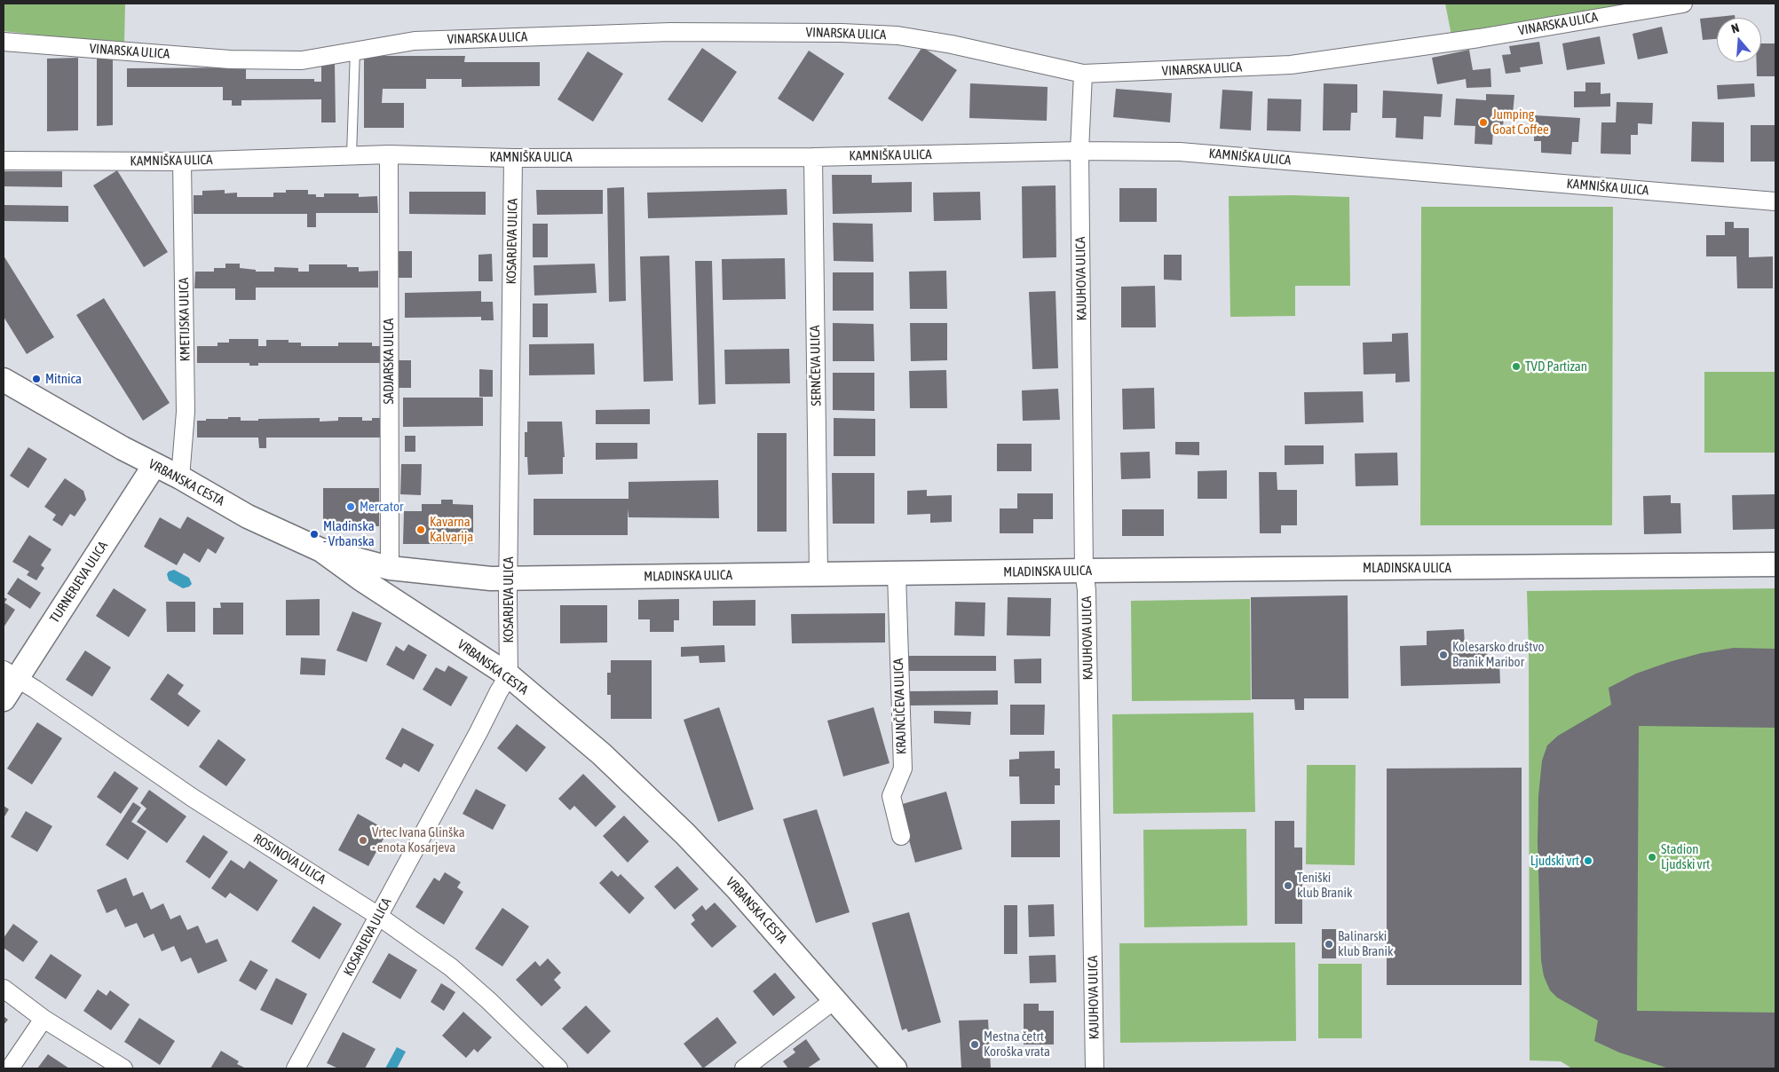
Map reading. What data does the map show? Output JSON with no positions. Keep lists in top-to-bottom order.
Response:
{
  "streets": {
    "street": [
      "VINARSKA ULICA",
      "KAMNIŠKA ULICA",
      "KOSARJEVA ULICA",
      "KAJUHOVA ULICA",
      "KMETIJSKA ULICA",
      "SADJARSKA ULICA",
      "SERNČEVA ULICA",
      "VRBANSKA CESTA",
      "MLADINSKA ULICA",
      "TURNERJEVA ULICA",
      "KRAJNČIČEVA ULICA",
      "ROSINOVA ULICA"
    ]
  },
  "crossings": [
    ["VINARSKA ULICA", "KAJUHOVA ULICA"],
    ["KAMNIŠKA ULICA", "KOSARJEVA ULICA"],
    ["KAMNIŠKA ULICA", "KAJUHOVA ULICA"],
    ["KAMNIŠKA ULICA", "KMETIJSKA ULICA"],
    ["KAMNIŠKA ULICA", "SADJARSKA ULICA"],
    ["KAMNIŠKA ULICA", "SERNČEVA ULICA"],
    ["KOSARJEVA ULICA", "VRBANSKA CESTA"],
    ["KOSARJEVA ULICA", "MLADINSKA ULICA"],
    ["KOSARJEVA ULICA", "ROSINOVA ULICA"],
    ["KAJUHOVA ULICA", "MLADINSKA ULICA"],
    ["KMETIJSKA ULICA", "VRBANSKA CESTA"],
    ["SADJARSKA ULICA", "MLADINSKA ULICA"],
    ["SERNČEVA ULICA", "MLADINSKA ULICA"],
    ["VRBANSKA CESTA", "MLADINSKA ULICA"],
    ["VRBANSKA CESTA", "TURNERJEVA ULICA"],
    ["MLADINSKA ULICA", "KRAJNČIČEVA ULICA"],
    ["TURNERJEVA ULICA", "ROSINOVA ULICA"]
  ],
  "places": [
    "Jumping Goat Coffee",
    "TVD Partizan",
    "Mitnica",
    "Mercator",
    "Kavarna Kalvarija",
    "Mladinska - Vrbanska",
    "Kolesarsko društvo Branik Maribor",
    "Vrtec Ivana Glinška - enota Kosarjeva",
    "Stadion Ljudski vrt",
    "Ljudski vrt",
    "Teniški klub Branik",
    "Balinarski klub Branik",
    "Mestna četrt Koroška vrata"
  ],
  "north": "top"
}
